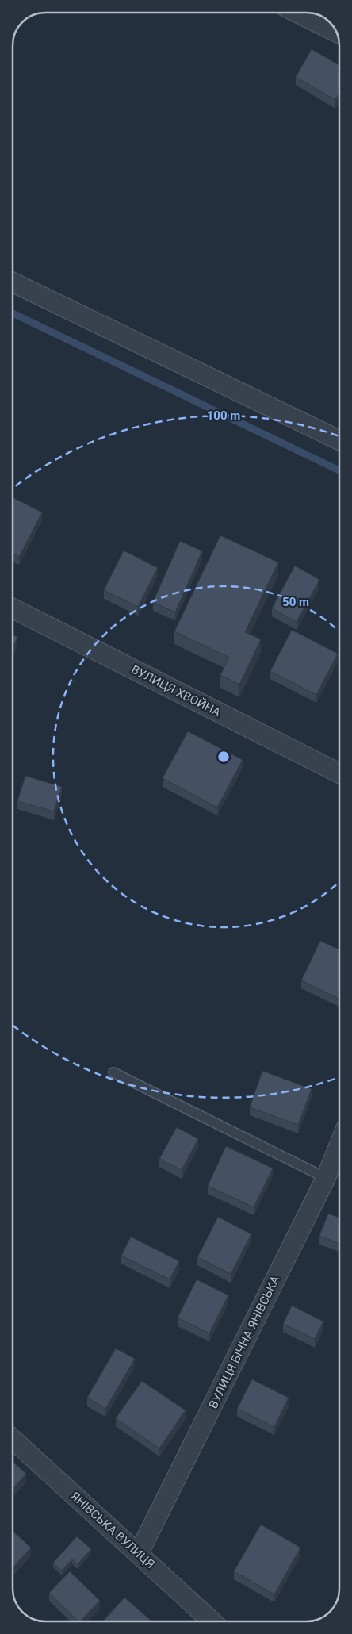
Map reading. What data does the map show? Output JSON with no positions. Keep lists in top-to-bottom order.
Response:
{
  "streets": {
    "street": ["ВУЛИЦЯ ХВОЙНА", "ВУЛИЦЯ БІЧНА ЯНІВСЬКА", "ЯНІВСЬКА ВУЛИЦЯ"]
  },
  "crossings": [
    ["ВУЛИЦЯ БІЧНА ЯНІВСЬКА", "ЯНІВСЬКА ВУЛИЦЯ"]
  ],
  "rings": ["100 m", "50 m"]
}
